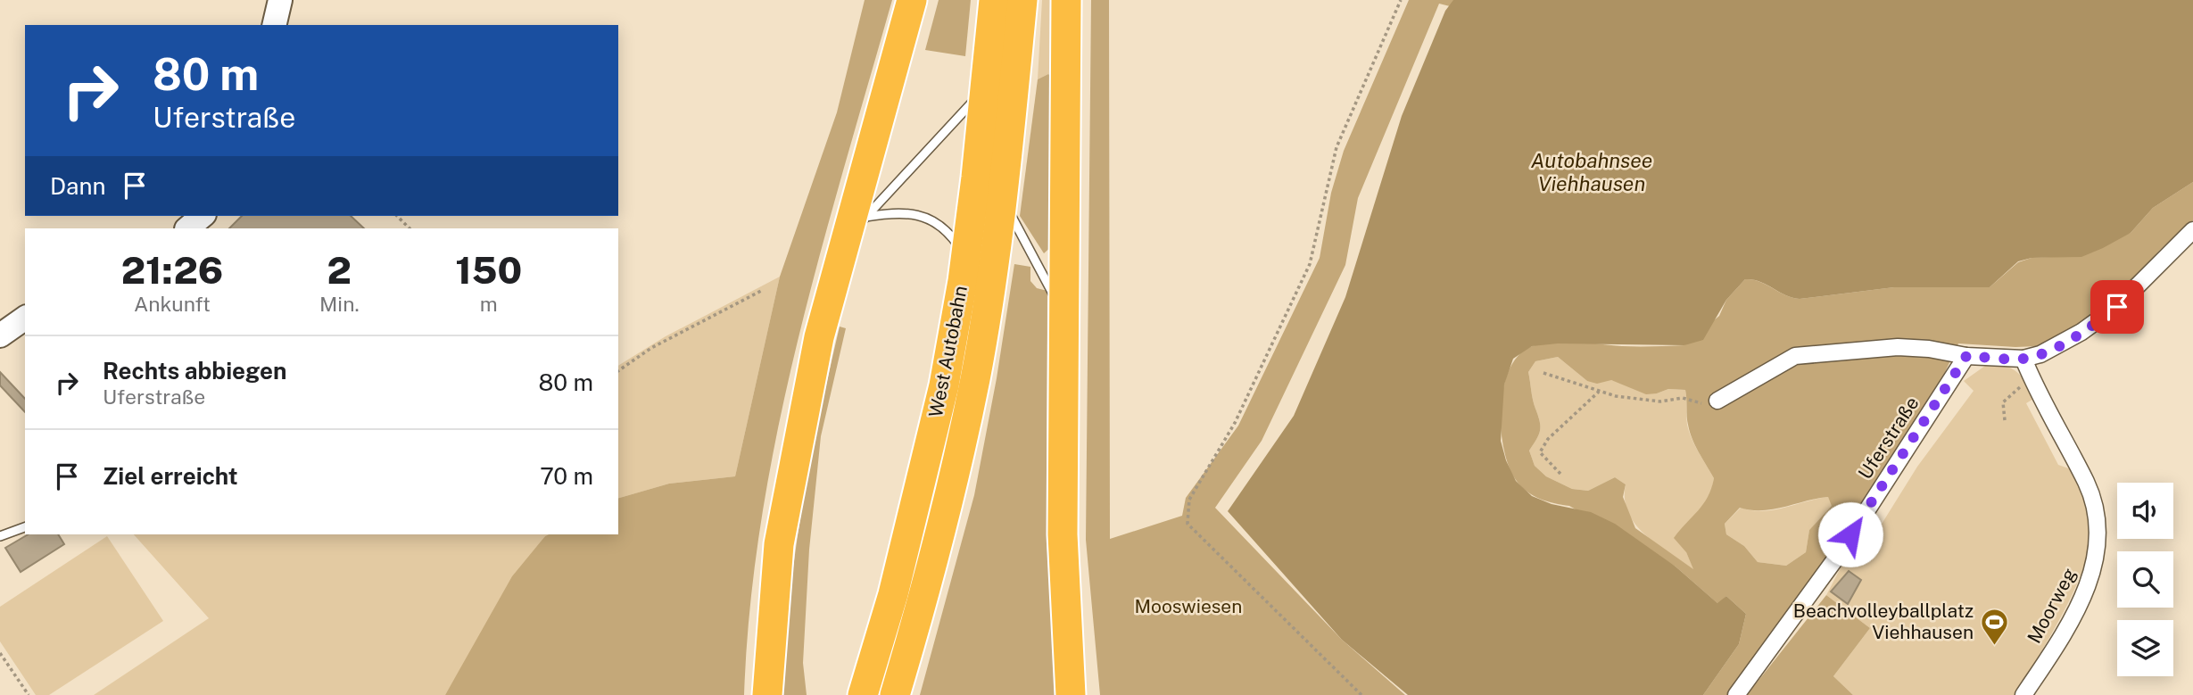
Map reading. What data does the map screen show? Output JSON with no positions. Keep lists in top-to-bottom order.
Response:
{
  "streets": {
    "highway": ["West Autobahn"],
    "street": ["Uferstraße", "Moorweg"]
  },
  "water": ["Autobahnsee Viehhausen"],
  "parks": ["Mooswiesen"],
  "places": {
    "sports": ["Beachvolleyballplatz Viehhausen"]
  },
  "page": {
    "turn": ["80 m", "Uferstraße"],
    "then": "Dann",
    "eta": [
      "21:26",
      "Ankunft",
      "2",
      "Min.",
      "150",
      "m"
    ],
    "list": [
      {
        "name": "Rechts abbiegen",
        "note": "Uferstraße",
        "value": "80 m"
      },
      {
        "name": "Ziel erreicht",
        "value": "70 m"
      }
    ]
  }
}
